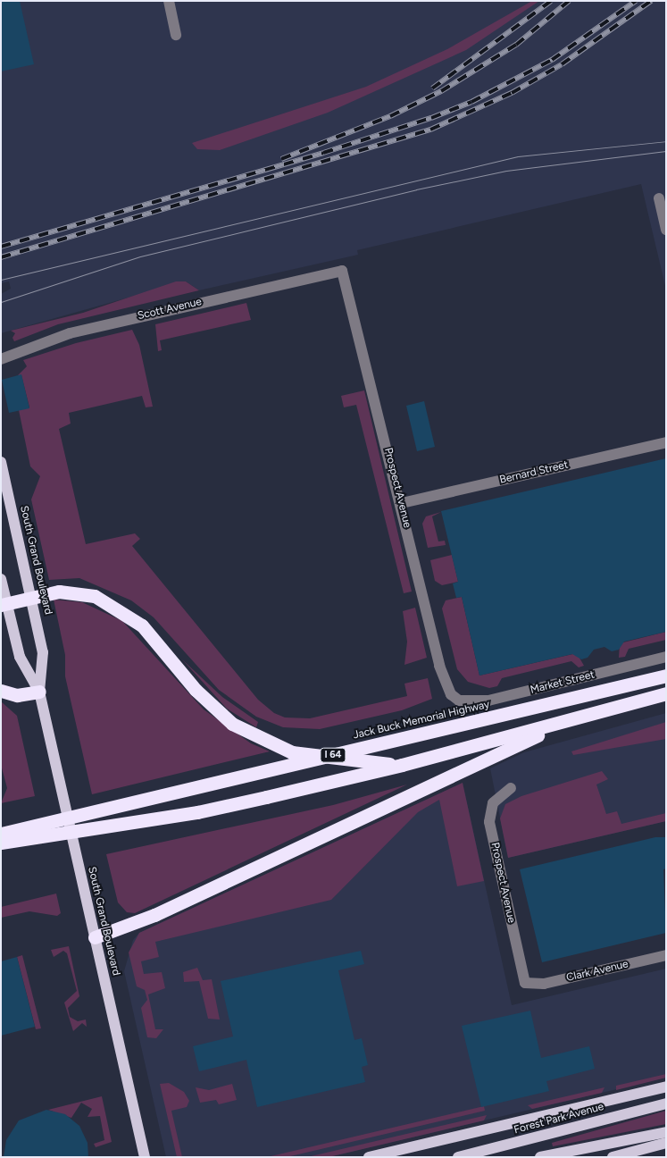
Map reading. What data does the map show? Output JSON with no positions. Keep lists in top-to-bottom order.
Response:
{
  "streets": {
    "highway": ["Jack Buck Memorial Highway", "I 64"],
    "main road": ["South Grand Boulevard", "Forest Park Avenue"],
    "street": [
      "Scott Avenue",
      "Bernard Street",
      "Prospect Avenue",
      "Market Street",
      "Clark Avenue"
    ]
  },
  "crossings": [
    ["Scott Avenue", "Prospect Avenue"],
    ["Bernard Street", "Prospect Avenue"],
    ["Prospect Avenue", "Market Street"],
    ["Prospect Avenue", "Clark Avenue"]
  ]
}
